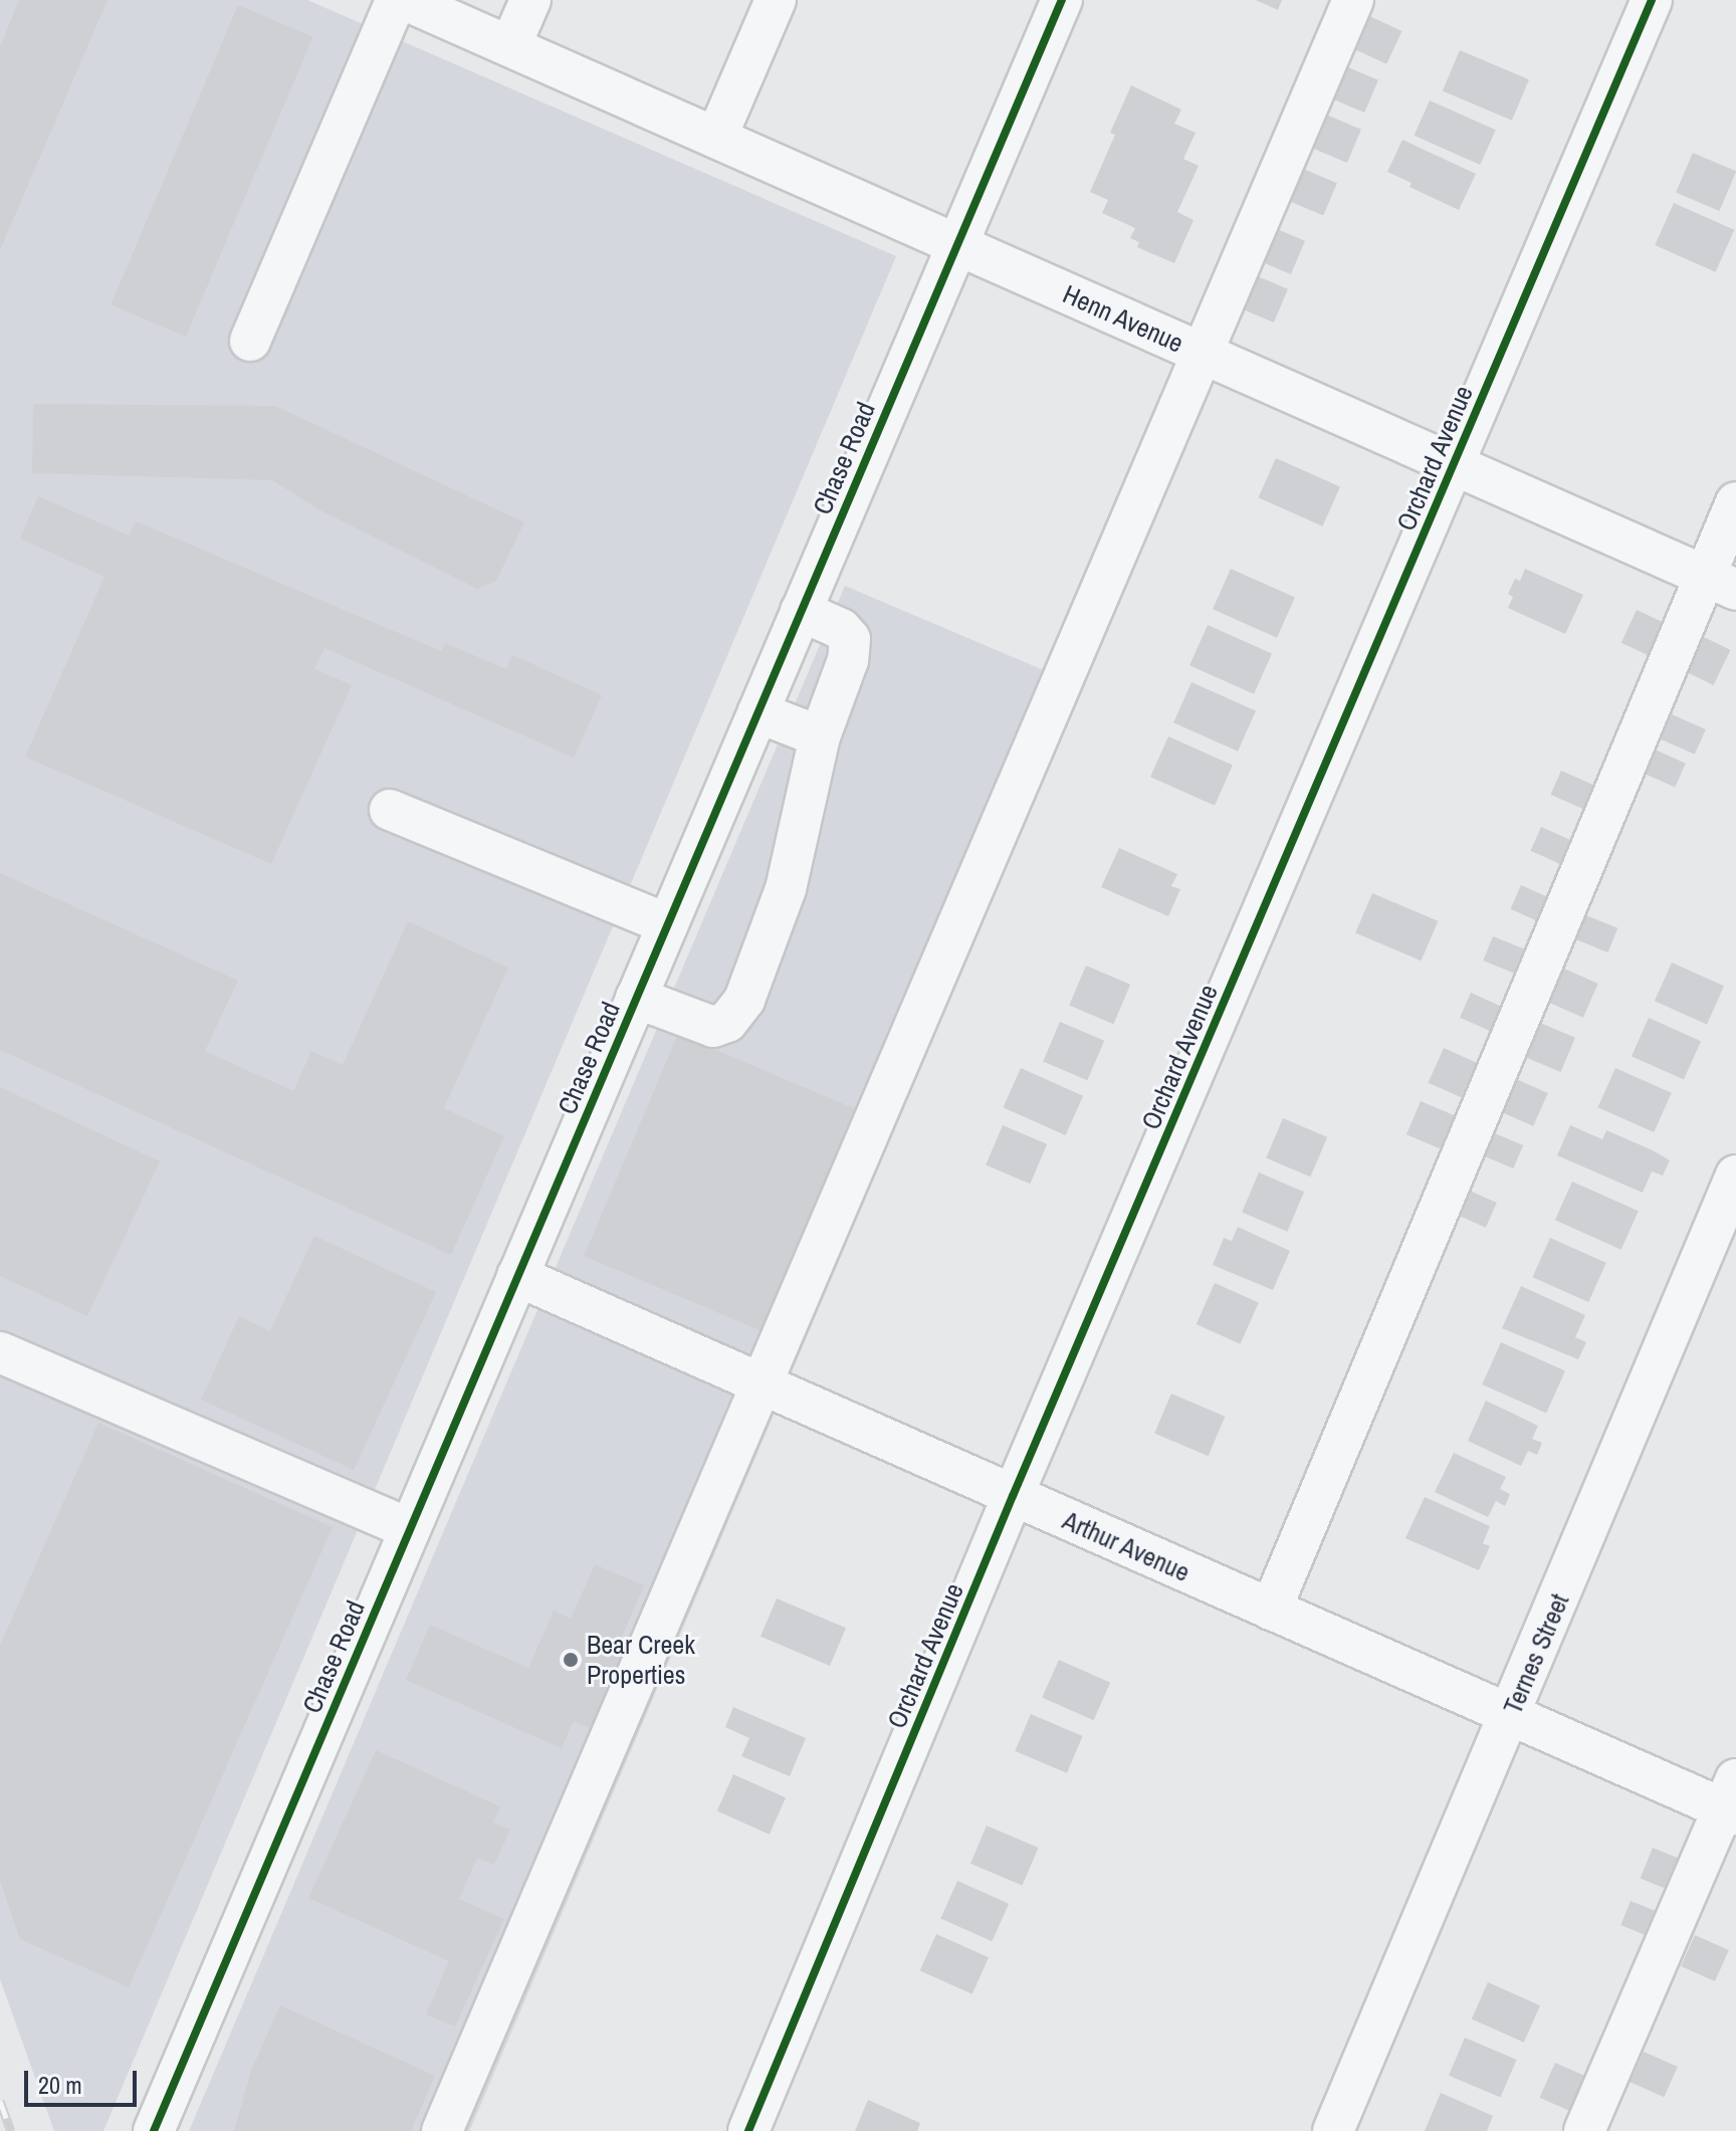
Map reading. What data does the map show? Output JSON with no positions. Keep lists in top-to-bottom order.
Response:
{
  "streets": {
    "street": [
      "Henn Avenue",
      "Chase Road",
      "Orchard Avenue",
      "Arthur Avenue",
      "Ternes Street"
    ]
  },
  "crossings": [
    ["Henn Avenue", "Chase Road"],
    ["Henn Avenue", "Orchard Avenue"],
    ["Chase Road", "Arthur Avenue"],
    ["Orchard Avenue", "Arthur Avenue"],
    ["Arthur Avenue", "Ternes Street"]
  ],
  "places": ["Bear Creek Properties"],
  "scale_bar": "20 m"
}
